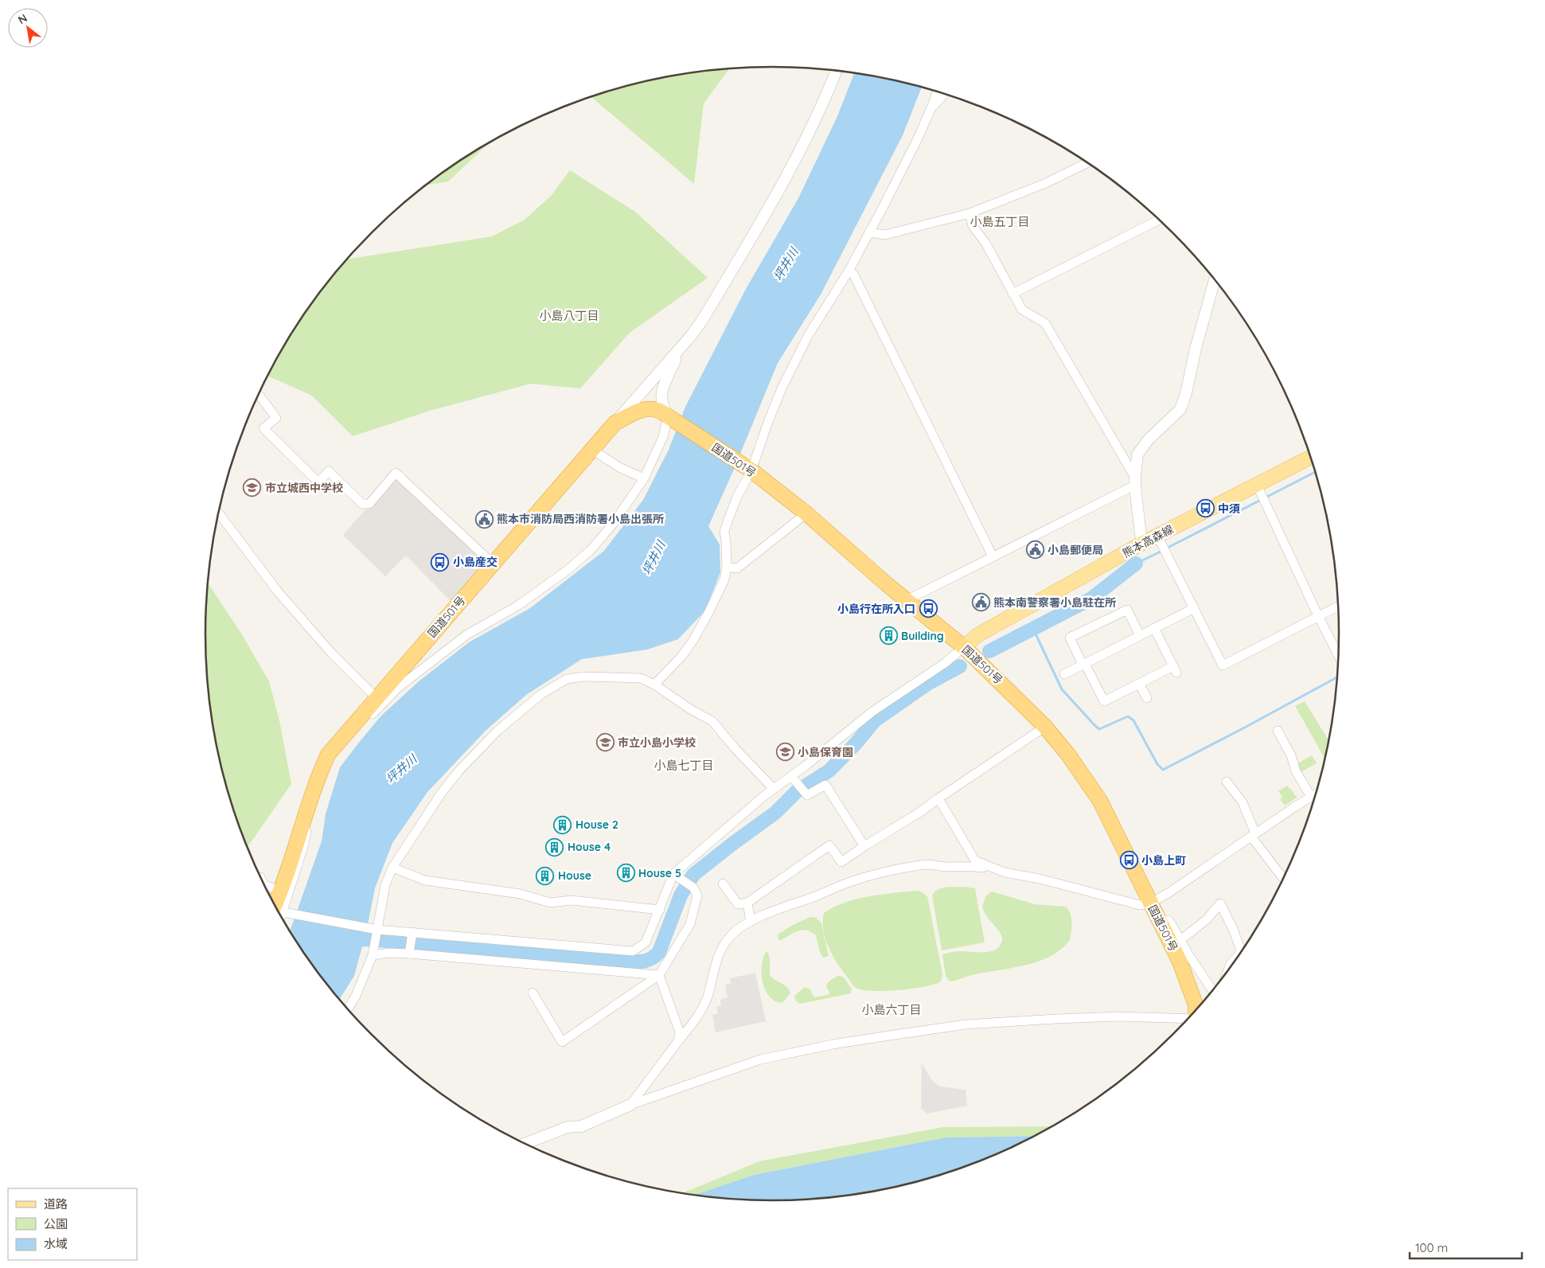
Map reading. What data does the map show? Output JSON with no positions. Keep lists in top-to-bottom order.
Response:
{
  "streets": {
    "highway": ["国道501号"],
    "main road": ["熊本高森線"]
  },
  "crossings": [
    ["国道501号", "熊本高森線"]
  ],
  "districts": [
    "小島五丁目",
    "小島八丁目",
    "小島七丁目",
    "小島六丁目"
  ],
  "water": ["坪井川"],
  "places": {
    "school or university": ["市立城西中学校", "市立小島小学校", "小島保育園"],
    "bus stop": [
      "中須",
      "小島産交",
      "小島行在所入口",
      "小島上町"
    ],
    "public building": ["熊本市消防局西消防署小島出張所", "小島郵便局", "熊本南警察署小島駐在所"],
    "building": [
      "Building",
      "House 2",
      "House 4",
      "House 5",
      "House"
    ]
  },
  "legend": ["道路", "公園", "水域"],
  "scale_bar": "100 m",
  "north": "top left"
}
